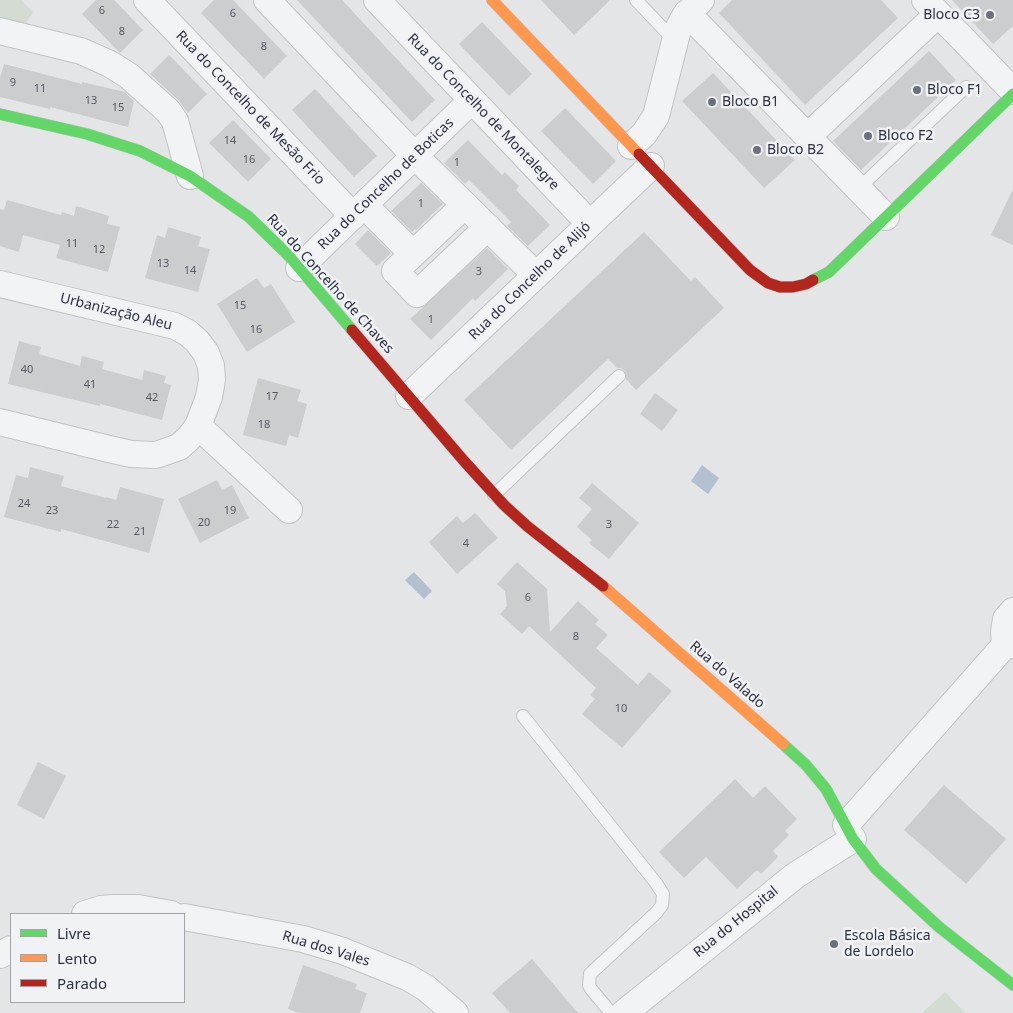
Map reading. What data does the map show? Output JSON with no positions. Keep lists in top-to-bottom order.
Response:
{
  "streets": {
    "street": [
      "Rua do Concelho de Mesão Frio",
      "Rua do Concelho de Montalegre",
      "Rua do Concelho de Boticas",
      "Rua do Concelho de Alijó",
      "Rua do Concelho de Chaves",
      "Urbanização Aleu",
      "Rua do Valado",
      "Rua do Hospital",
      "Rua dos Vales"
    ]
  },
  "crossings": [
    ["Rua do Concelho de Mesão Frio", "Rua do Concelho de Boticas"],
    ["Rua do Concelho de Montalegre", "Rua do Concelho de Boticas"],
    ["Rua do Concelho de Montalegre", "Rua do Concelho de Alijó"],
    ["Rua do Concelho de Boticas", "Rua do Concelho de Chaves"],
    ["Rua do Concelho de Alijó", "Rua do Concelho de Chaves"],
    ["Rua do Concelho de Alijó", "Rua do Valado"],
    ["Rua do Concelho de Chaves", "Rua do Valado"],
    ["Rua do Valado", "Rua do Hospital"]
  ],
  "places": [
    "Bloco C3",
    "Bloco F1",
    "Bloco B1",
    "Bloco F2",
    "Bloco B2",
    "Escola Básica de Lordelo"
  ],
  "house_numbers": [
    "6",
    "6",
    "8",
    "8",
    "9",
    "11",
    "13",
    "15",
    "14",
    "16",
    "1",
    "1",
    "11",
    "12",
    "13",
    "14",
    "3",
    "15",
    "1",
    "16",
    "40",
    "41",
    "17",
    "42",
    "18",
    "24",
    "23",
    "19",
    "20",
    "22",
    "3",
    "21",
    "4",
    "6",
    "8",
    "10"
  ],
  "legend": ["Livre", "Lento", "Parado"]
}
